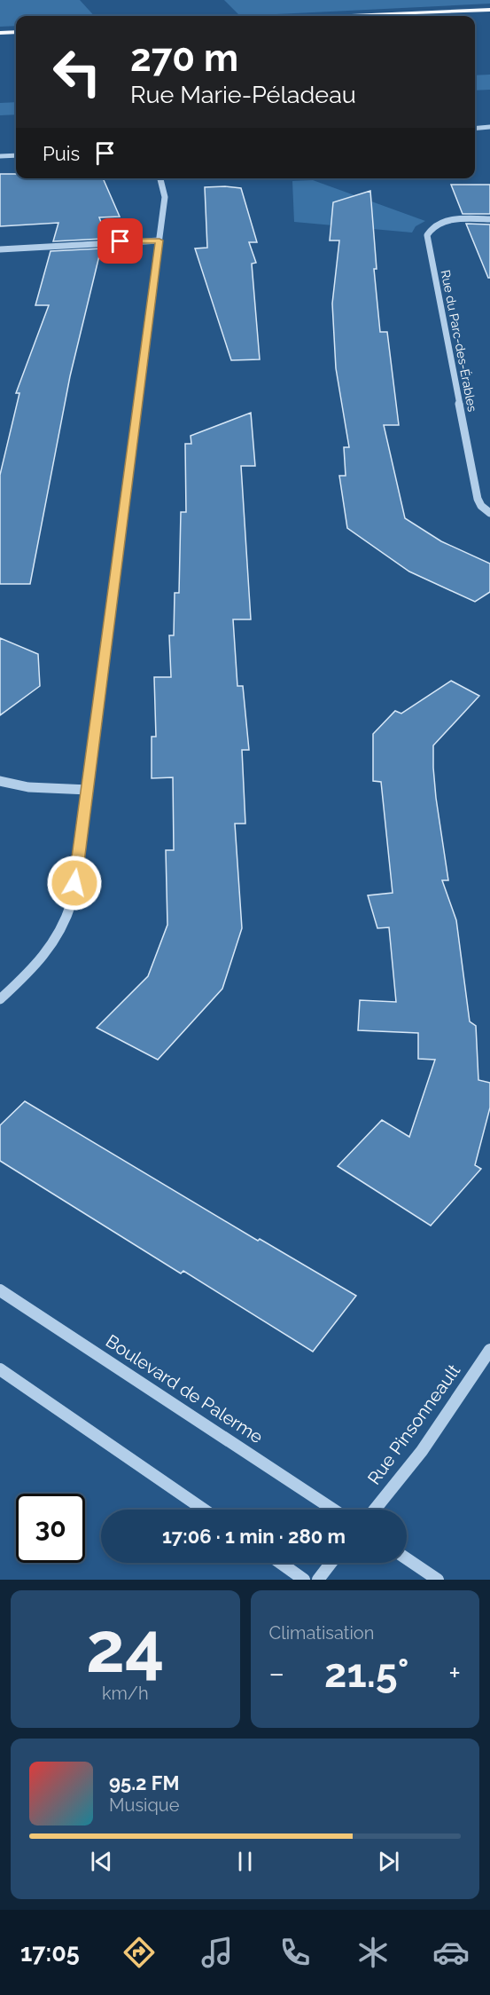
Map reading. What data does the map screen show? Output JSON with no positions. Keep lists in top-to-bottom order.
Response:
{
  "streets": {
    "street": ["Rue du Parc-des-Érables", "Boulevard de Palerme", "Rue Pinsonneault"]
  },
  "page": {
    "turn": ["270 m", "Rue Marie-Péladeau"],
    "then": "Puis",
    "limit": "30",
    "trip": "17:06 · 1 min · 280 m",
    "tile": [
      ["24", "km/h"],
      "Climatisation"
    ],
    "heat": ["−", "21.5°", "+"],
    "song": ["95.2 FM", "Musique"],
    "tabs": "17:05"
  }
}
